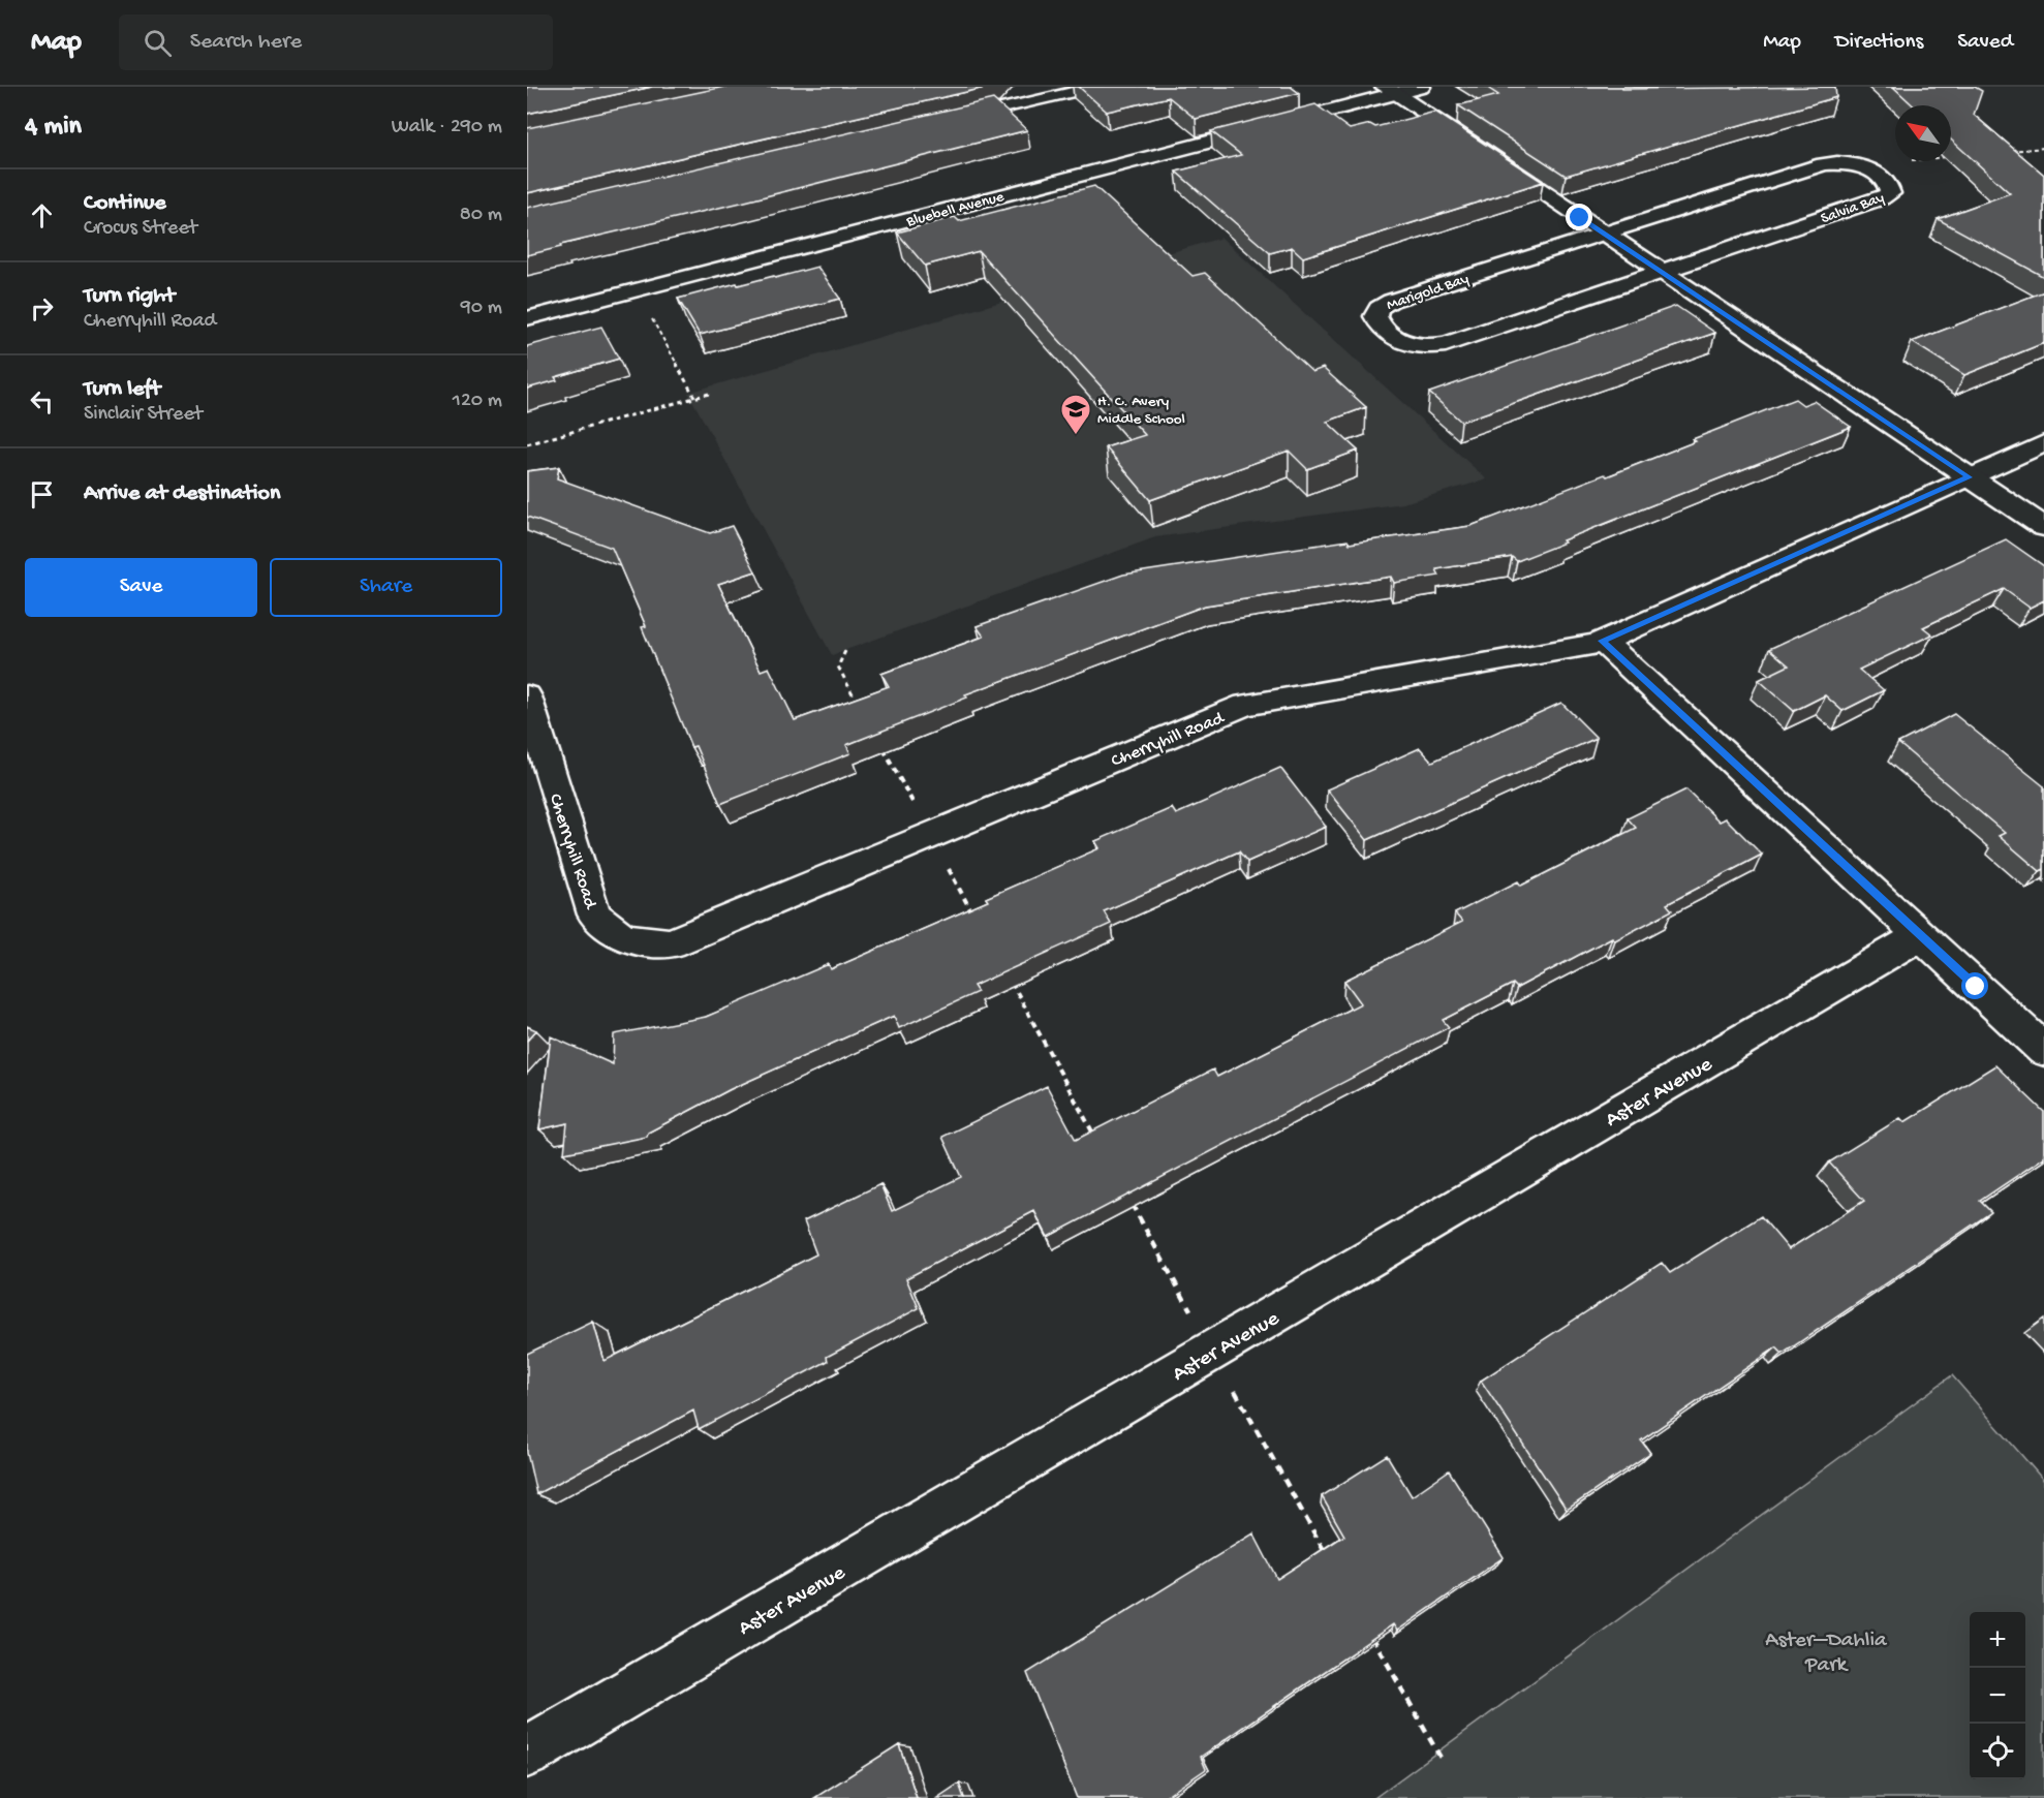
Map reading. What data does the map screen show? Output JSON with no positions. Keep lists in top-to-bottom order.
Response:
{
  "streets": {
    "street": [
      "Salvia Bay",
      "Bluebell Avenue",
      "Marigold Bay",
      "Cherryhill Road",
      "Aster Avenue"
    ]
  },
  "crossings": [
    ["Salvia Bay", "Marigold Bay"]
  ],
  "parks": ["Aster–Dahlia Park"],
  "places": {
    "school or university": ["H. C. Avery Middle School"]
  },
  "north": "top left",
  "page": {
    "header": "Map",
    "search": "Search here",
    "nav": ["Map", "Directions", "Saved"],
    "heading": ["4 min", "Walk · 290 m"],
    "list": [
      ["Continue", "Crocus Street", "80 m"],
      ["Turn right", "Cherryhill Road", "90 m"],
      ["Turn left", "Sinclair Street", "120 m"],
      "Arrive at destination"
    ],
    "buttons": ["Save", "Share"],
    "map_buttons": ["+", "−"]
  }
}
